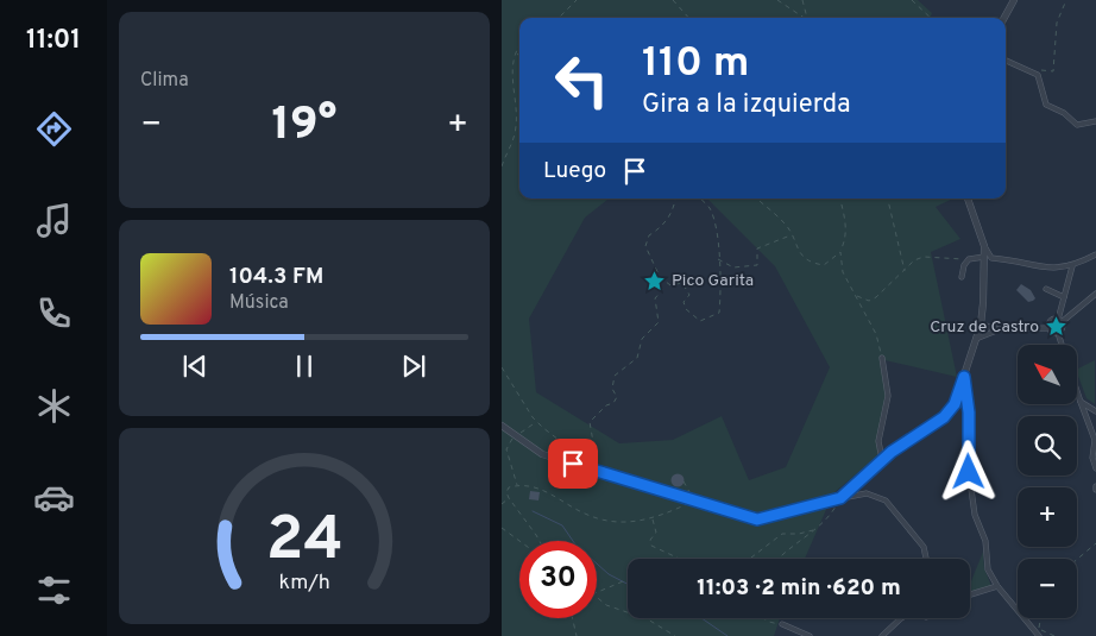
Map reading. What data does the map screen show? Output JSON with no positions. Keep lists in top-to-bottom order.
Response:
{
  "places": {
    "place": ["Pico Garita", "Cruz de Castro"]
  },
  "north": "top left",
  "page": {
    "tabs": "11:01",
    "tile": "Clima",
    "turn": ["110 m", "Gira a la izquierda"],
    "heat": ["−", "19°", "+"],
    "then": "Luego",
    "song": ["104.3 FM", "Música"],
    "map_buttons": ["+", "−"],
    "limit": "30",
    "trip": "11:03 · 2 min · 620 m",
    "gauge": ["24", "km/h"]
  }
}
